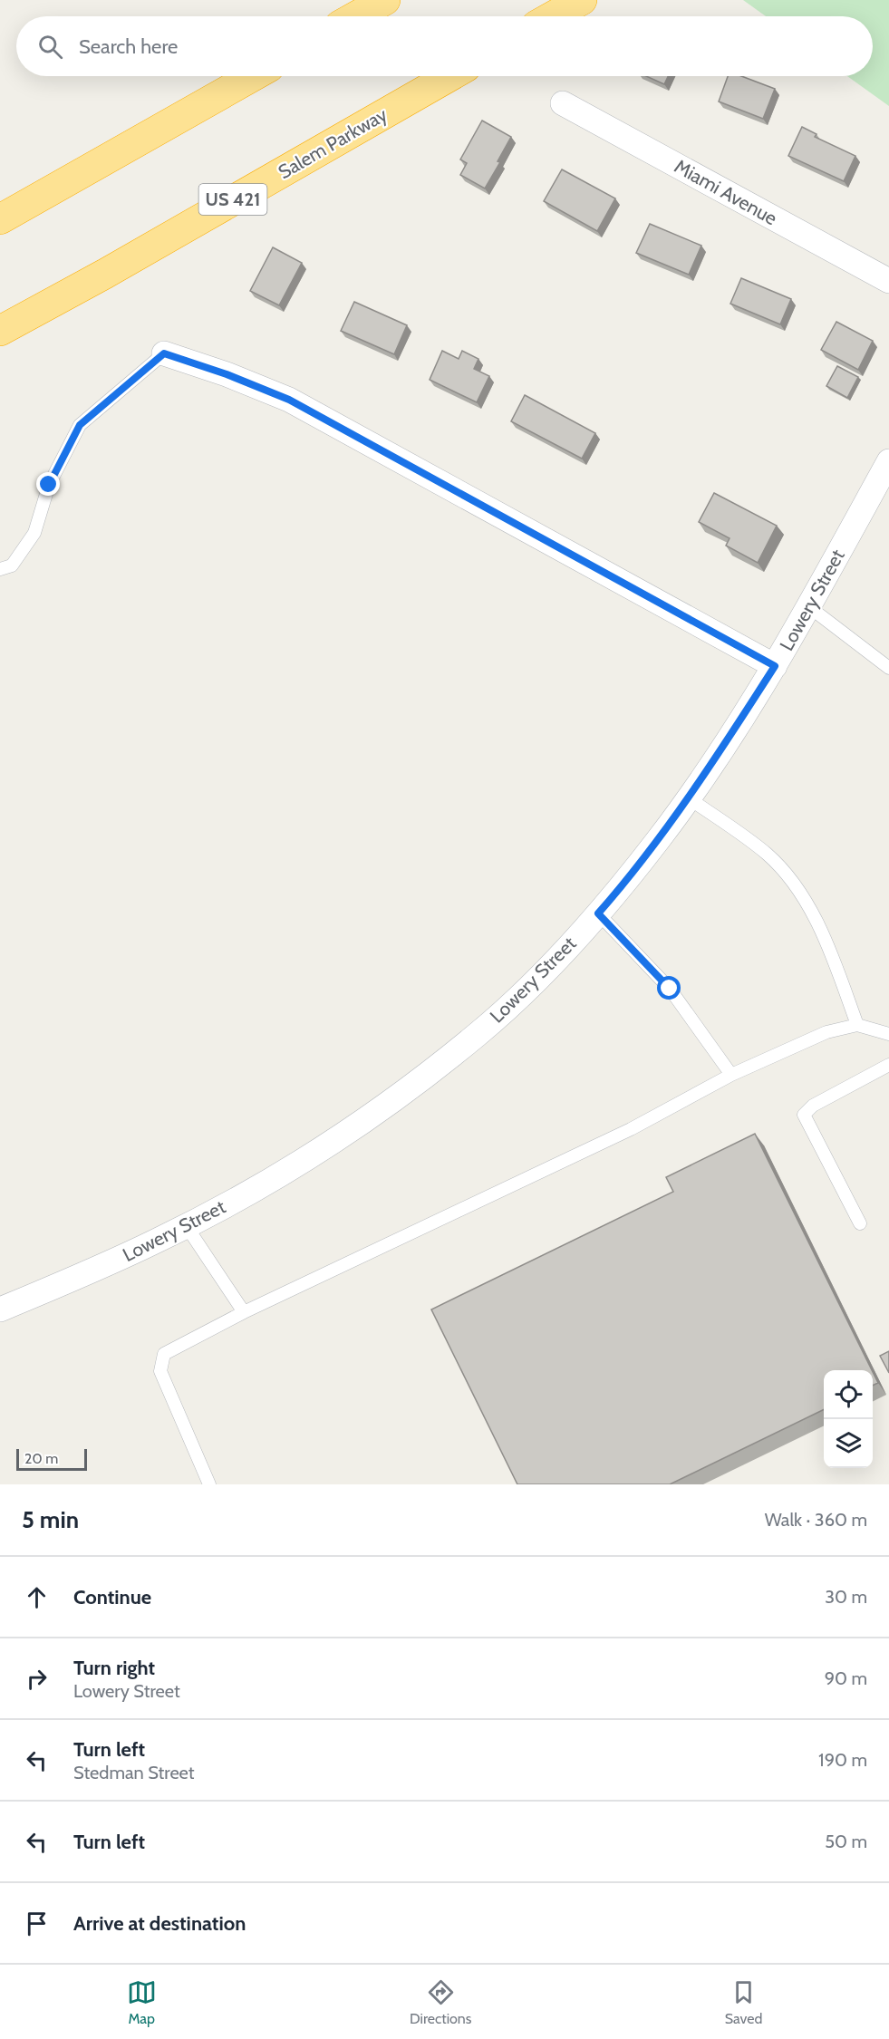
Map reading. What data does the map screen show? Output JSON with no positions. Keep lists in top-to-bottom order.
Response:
{
  "streets": {
    "highway": ["Salem Parkway", "US 421"],
    "street": ["Miami Avenue", "Lowery Street"]
  },
  "scale_bar": "20 m",
  "page": {
    "search": "Search here",
    "scale": "20 m",
    "heading": ["5 min", "Walk · 360 m"],
    "list": [
      ["Continue", "30 m"],
      ["Turn right", "Lowery Street", "90 m"],
      ["Turn left", "Stedman Street", "190 m"],
      ["Turn left", "50 m"],
      "Arrive at destination"
    ],
    "nav": ["Map", "Directions", "Saved"]
  }
}
